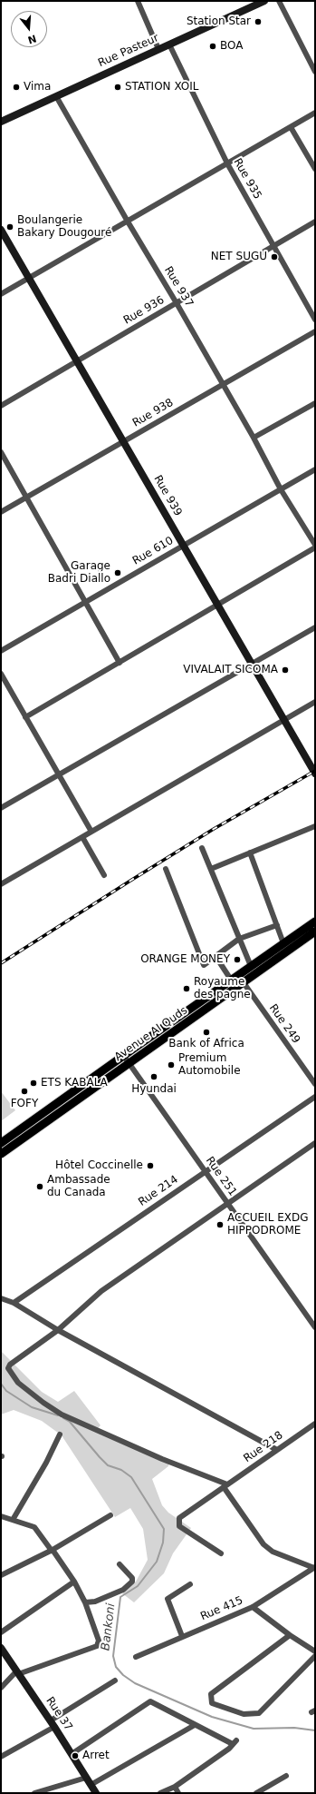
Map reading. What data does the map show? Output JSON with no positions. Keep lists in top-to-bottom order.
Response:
{
  "streets": {
    "main road": [
      "Rue Pasteur",
      "Rue 939",
      "Avenue Al Quds",
      "Rue 37"
    ],
    "street": [
      "Rue 935",
      "Rue 937",
      "Rue 936",
      "Rue 938",
      "Rue 610",
      "Rue 249",
      "Rue 251",
      "Rue 214",
      "Rue 218",
      "Rue 415"
    ]
  },
  "crossings": [
    ["Rue Pasteur", "Rue 935"],
    ["Rue Pasteur", "Rue 937"],
    ["Rue 935", "Rue 936"],
    ["Rue 937", "Rue 936"],
    ["Rue 937", "Rue 938"],
    ["Rue 937", "Rue 610"],
    ["Rue 936", "Rue 939"],
    ["Rue 938", "Rue 939"],
    ["Rue 939", "Rue 610"],
    ["Rue 249", "Avenue Al Quds"],
    ["Avenue Al Quds", "Rue 251"],
    ["Rue 251", "Rue 214"]
  ],
  "water": ["Bankoni"],
  "places": [
    "Station Star",
    "BOA",
    "Vima",
    "STATION XOIL",
    "Boulangerie Bakary Dougouré",
    "NET SUGU",
    "Garage Badri Diallo",
    "VIVALAIT SICOMA",
    "ORANGE MONEY",
    "Royaume des pagne",
    "Bank of Africa",
    "Premium Automobile",
    "Hyundai",
    "ETS KABALA",
    "FOFY",
    "Hôtel Coccinelle",
    "Ambassade du Canada",
    "ACCUEIL EXDG HIPPODROME",
    "Arret"
  ],
  "north": "bottom"
}
